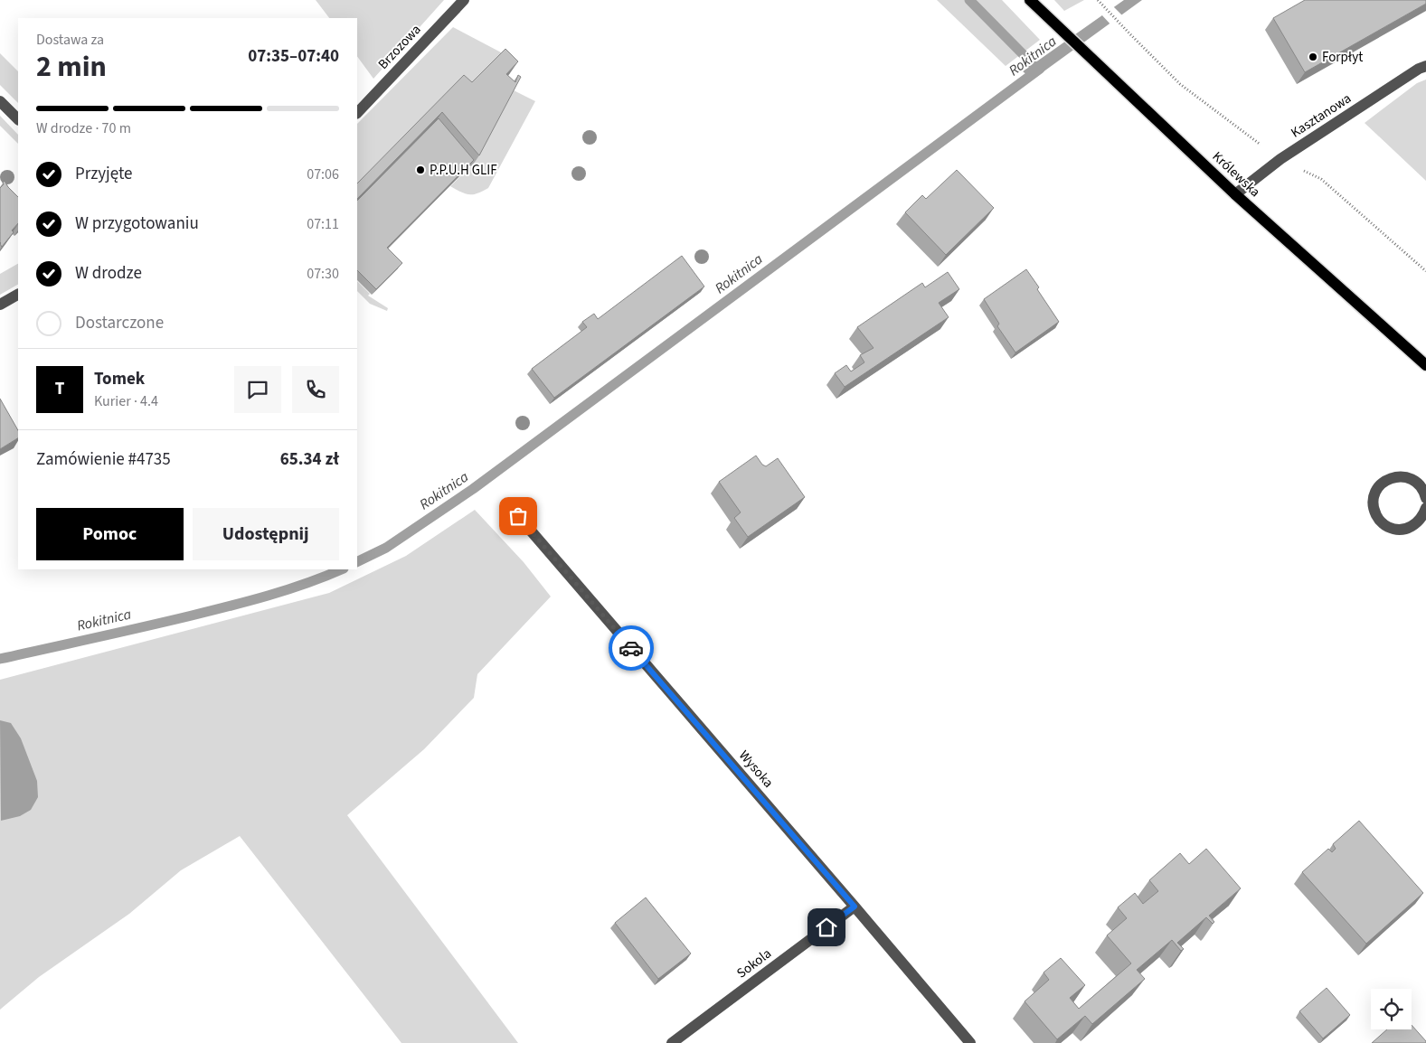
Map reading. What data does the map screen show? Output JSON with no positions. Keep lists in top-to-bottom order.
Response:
{
  "streets": {
    "main road": ["Królewska"],
    "street": [
      "Brzozowa",
      "Kasztanowa",
      "Wysoka",
      "Sokola"
    ]
  },
  "crossings": [
    ["Kasztanowa", "Królewska"],
    ["Wysoka", "Sokola"]
  ],
  "water": ["Rokitnica"],
  "places": ["Forpłyt", "P.P.U.H GLIF"],
  "page": {
    "heading": ["2 min", "Dostawa za", "07:35–07:40"],
    "panel": [
      "Tomek",
      "Kurier · 4.4",
      "Zamówienie #4735",
      "65.34 zł"
    ],
    "bar": "W drodze · 70 m",
    "list": [
      ["Przyjęte", "07:06"],
      ["W przygotowaniu", "07:11"],
      ["W drodze", "07:30"],
      "Dostarczone"
    ],
    "round": "T",
    "buttons": ["Pomoc", "Udostępnij"]
  }
}
